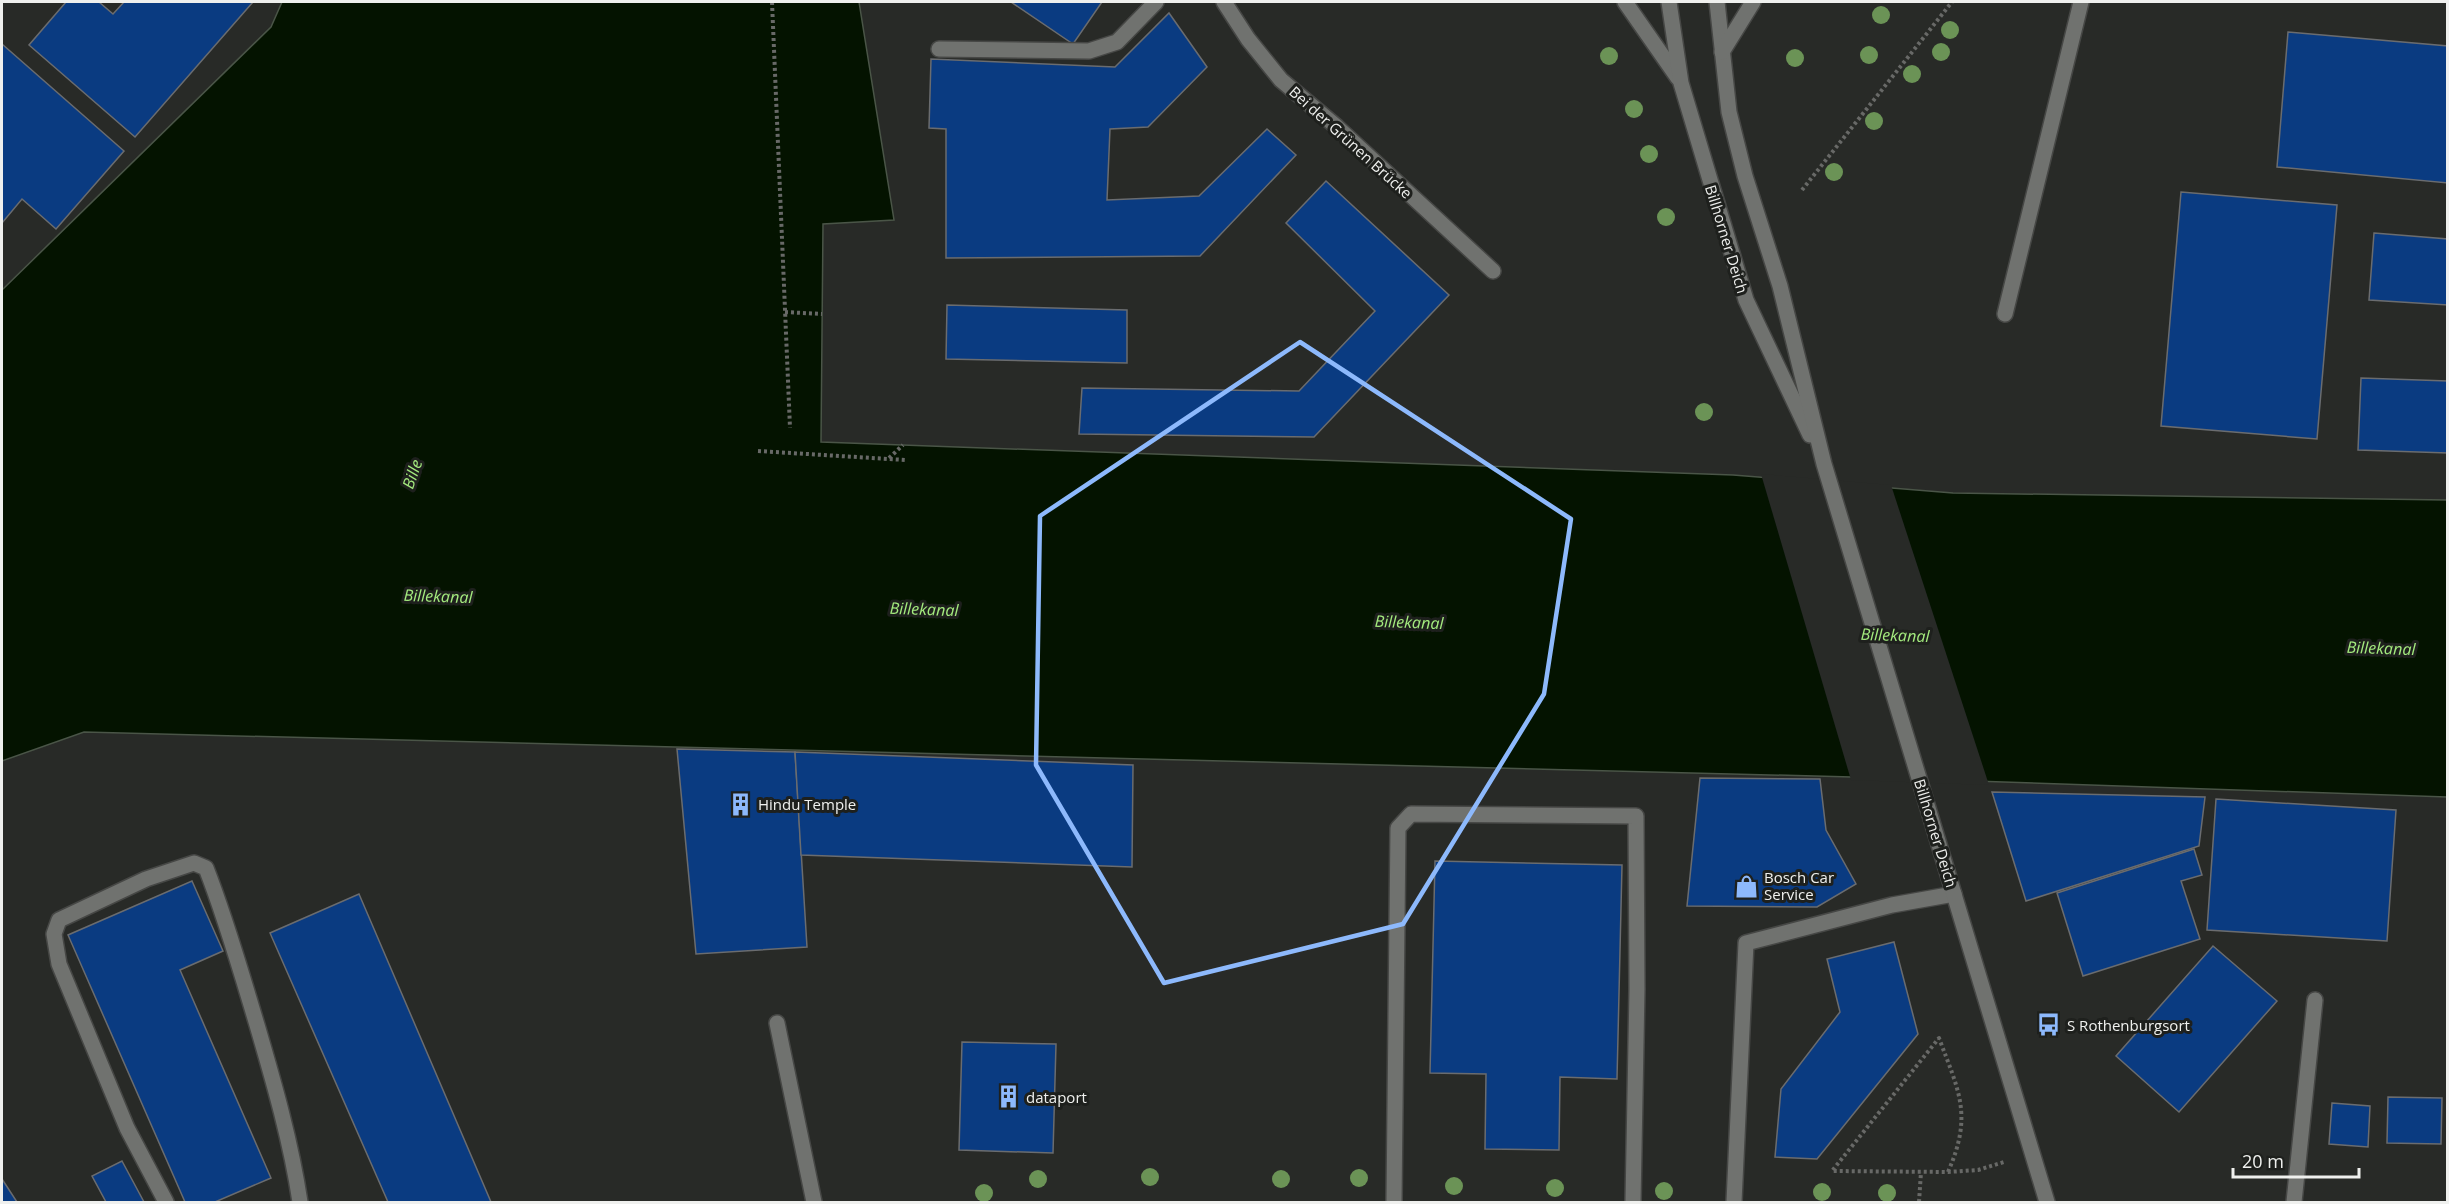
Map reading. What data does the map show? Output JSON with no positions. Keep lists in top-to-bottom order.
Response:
{
  "streets": {
    "street": ["Bei der Grünen Brücke", "Billhorner Deich"]
  },
  "water": ["Bille", "Billekanal"],
  "places": {
    "building": ["Hindu Temple", "dataport"],
    "shop": ["Bosch Car Service"],
    "bus stop": ["S Rothenburgsort"]
  },
  "scale_bar": "20 m"
}
